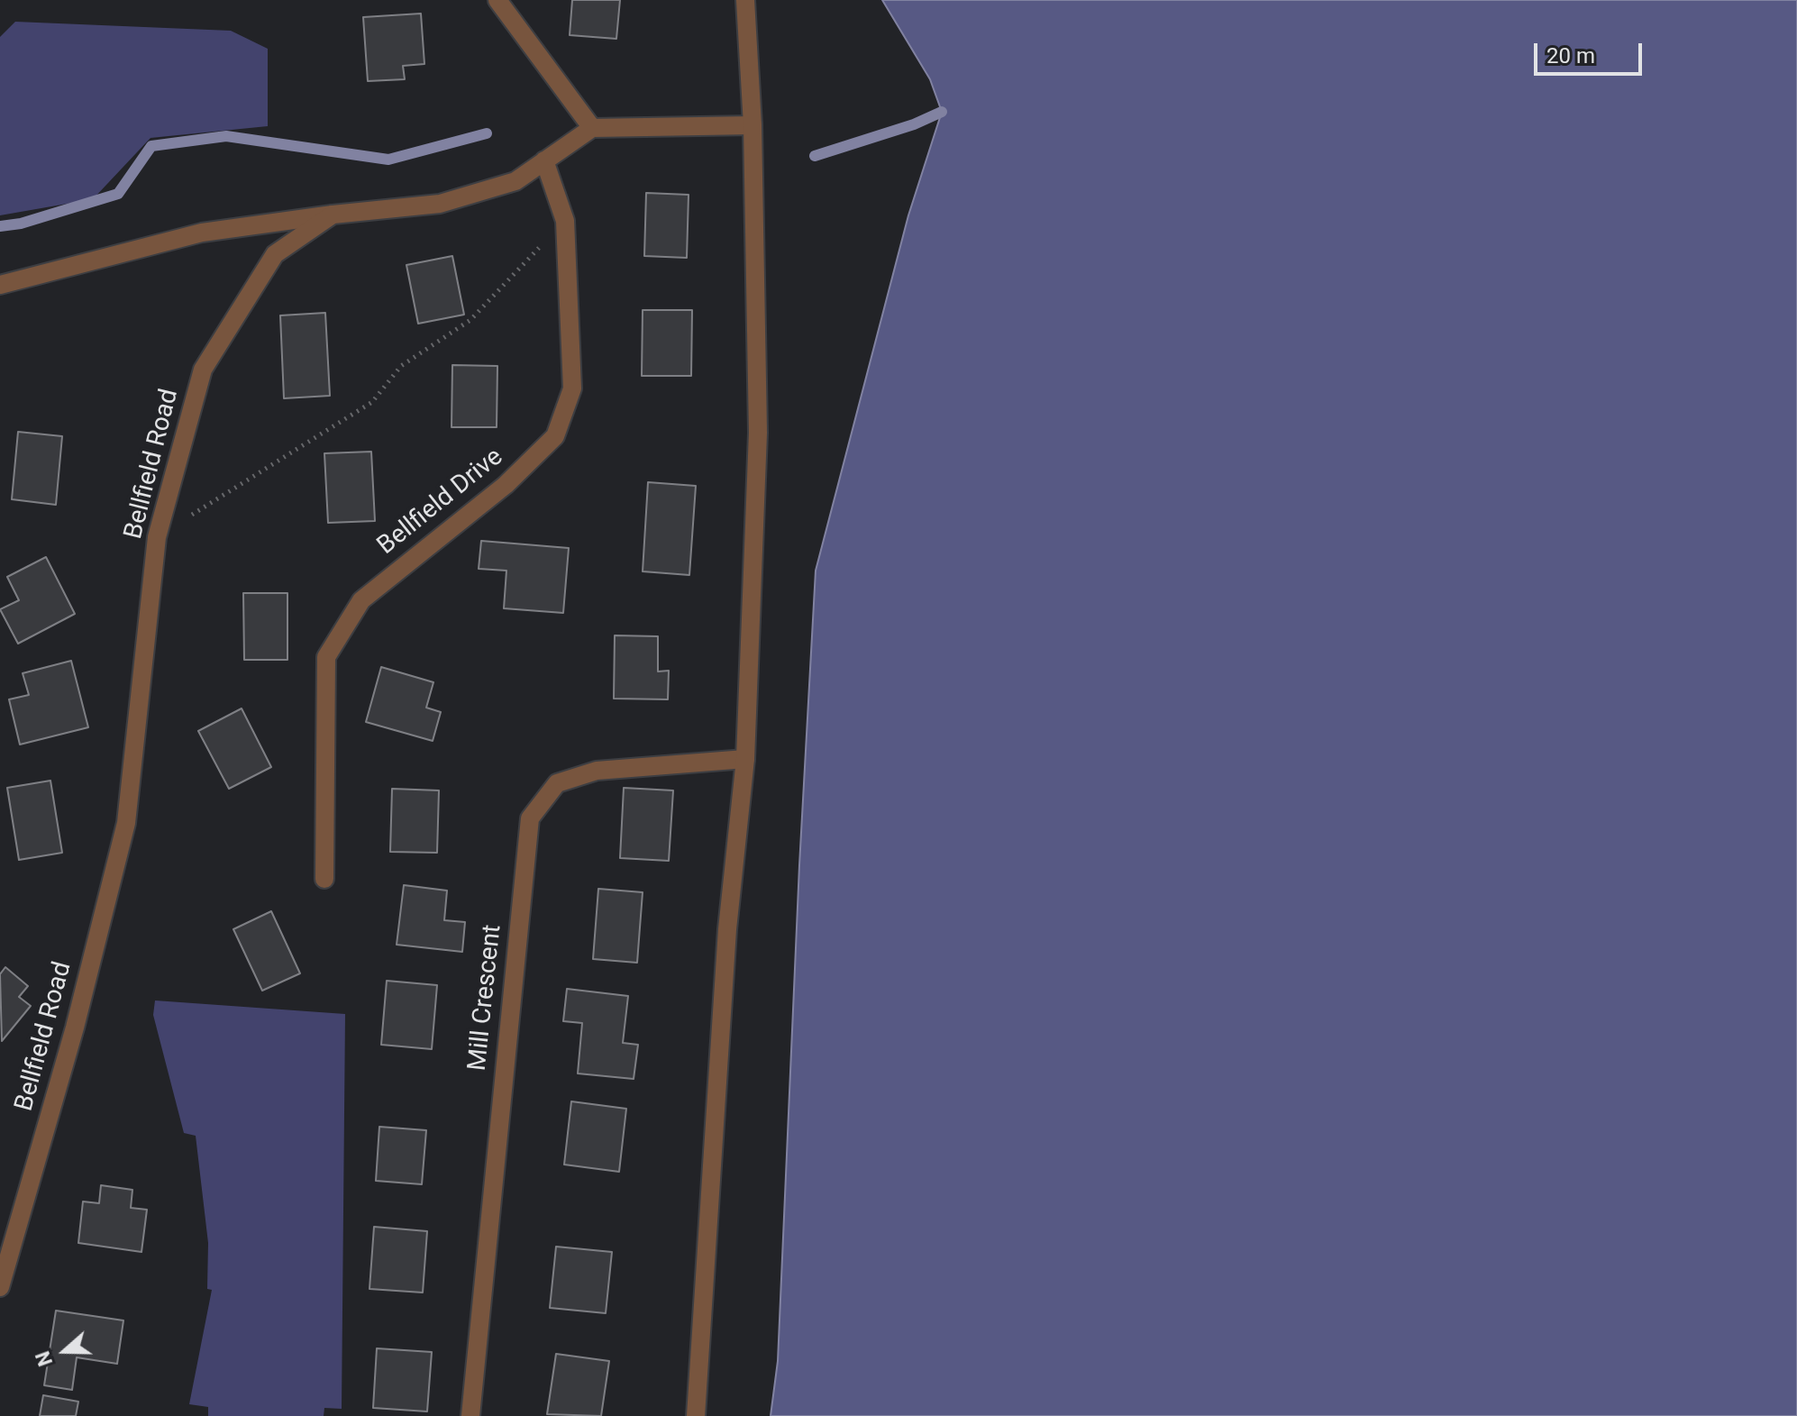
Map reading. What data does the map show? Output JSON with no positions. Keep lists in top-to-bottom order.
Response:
{
  "streets": {
    "street": ["Bellfield Road", "Bellfield Drive", "Mill Crescent"]
  },
  "crossings": [
    ["Bellfield Road", "Bellfield Drive"]
  ],
  "scale_bar": "20 m",
  "north": "left"
}
